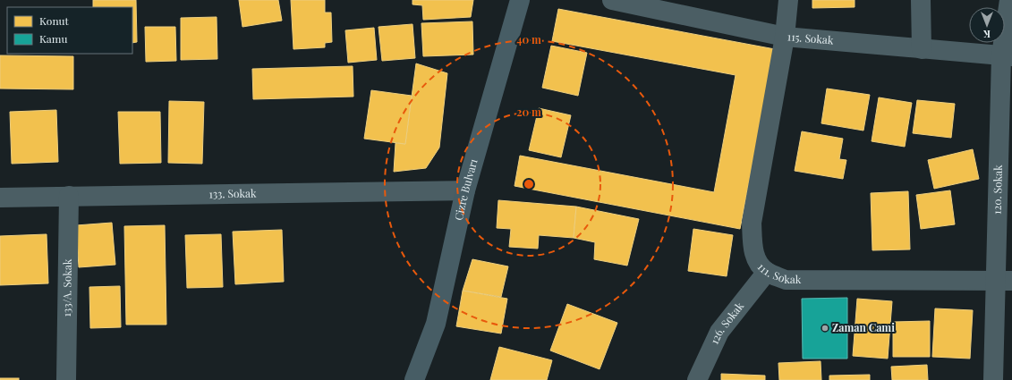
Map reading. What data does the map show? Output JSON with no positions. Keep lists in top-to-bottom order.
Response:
{
  "streets": {
    "main road": ["Cizre Bulvarı"],
    "street": [
      "115. Sokak",
      "120. Sokak",
      "133. Sokak",
      "111. Sokak",
      "133/A. Sokak",
      "126. Sokak"
    ]
  },
  "crossings": [
    ["115. Sokak", "120. Sokak"],
    ["115. Sokak", "111. Sokak"],
    ["120. Sokak", "111. Sokak"],
    ["Cizre Bulvarı", "133. Sokak"],
    ["133. Sokak", "133/A. Sokak"],
    ["111. Sokak", "126. Sokak"]
  ],
  "places": ["Zaman Cami"],
  "legend": ["Konut", "Kamu"],
  "north": "bottom",
  "rings": ["40 m", "20 m"]
}
